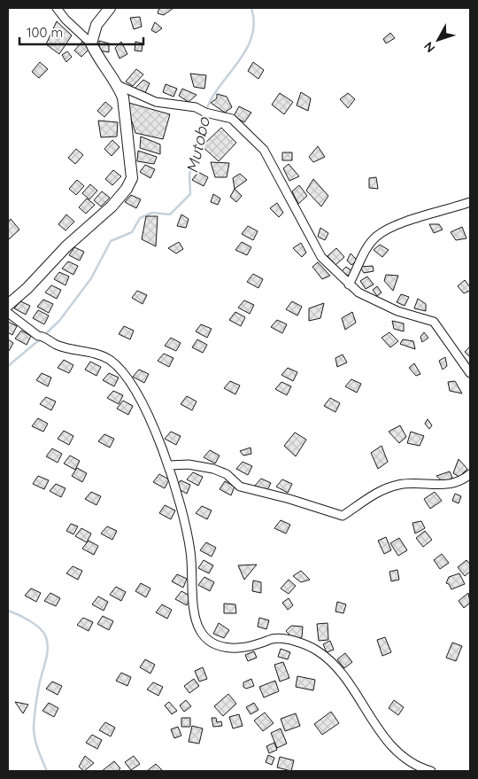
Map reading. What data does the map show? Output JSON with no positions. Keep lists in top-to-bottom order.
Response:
{
  "water": ["Mutobo"],
  "scale_bar": "100 m",
  "north": "bottom left"
}
